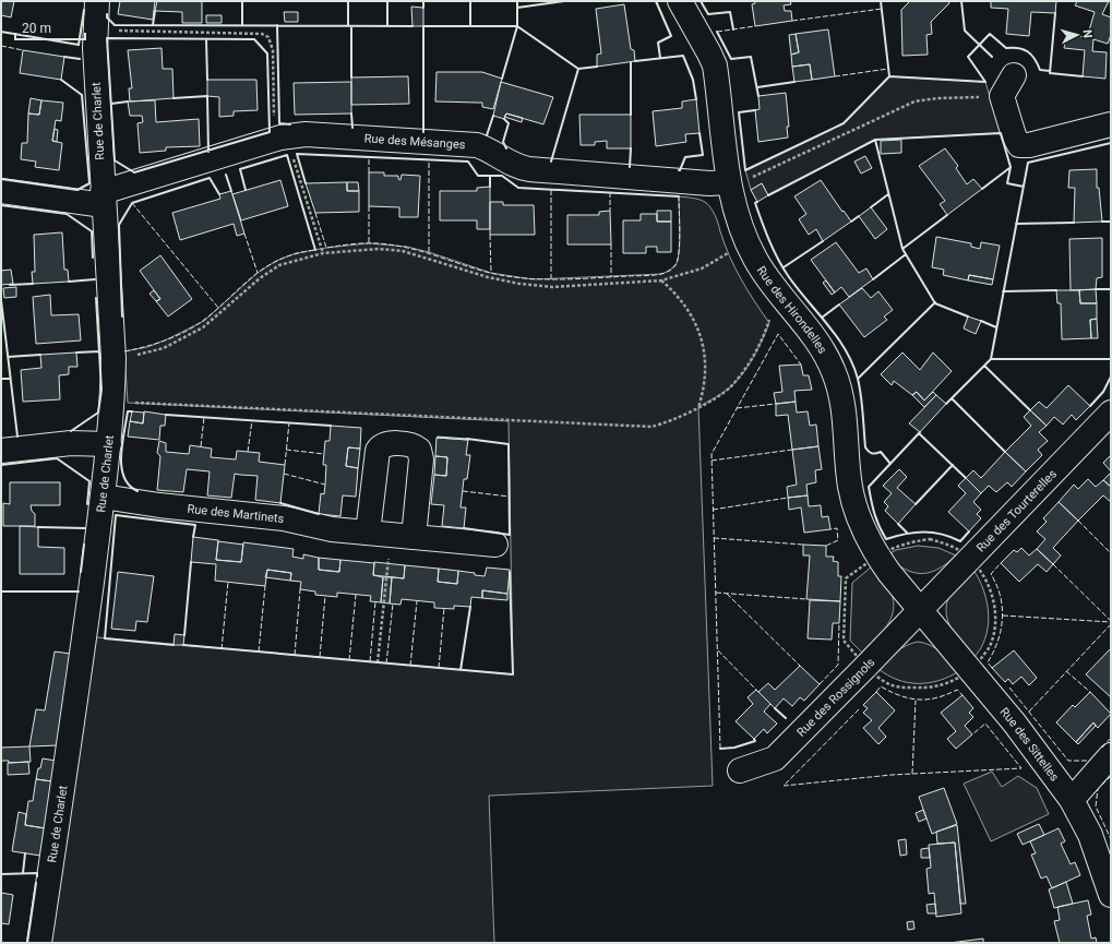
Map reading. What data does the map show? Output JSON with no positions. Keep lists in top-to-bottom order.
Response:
{
  "streets": {
    "street": [
      "Rue de Charlet",
      "Rue des Mésanges",
      "Rue des Hirondelles",
      "Rue des Tourterelles",
      "Rue des Martinets",
      "Rue des Rossignols",
      "Rue des Sittelles"
    ]
  },
  "crossings": [
    ["Rue de Charlet", "Rue des Mésanges"],
    ["Rue de Charlet", "Rue des Martinets"],
    ["Rue des Mésanges", "Rue des Hirondelles"],
    ["Rue des Hirondelles", "Rue des Tourterelles"],
    ["Rue des Hirondelles", "Rue des Rossignols"],
    ["Rue des Hirondelles", "Rue des Sittelles"],
    ["Rue des Tourterelles", "Rue des Rossignols"],
    ["Rue des Tourterelles", "Rue des Sittelles"],
    ["Rue des Rossignols", "Rue des Sittelles"]
  ],
  "scale_bar": "20 m",
  "north": "right"
}
